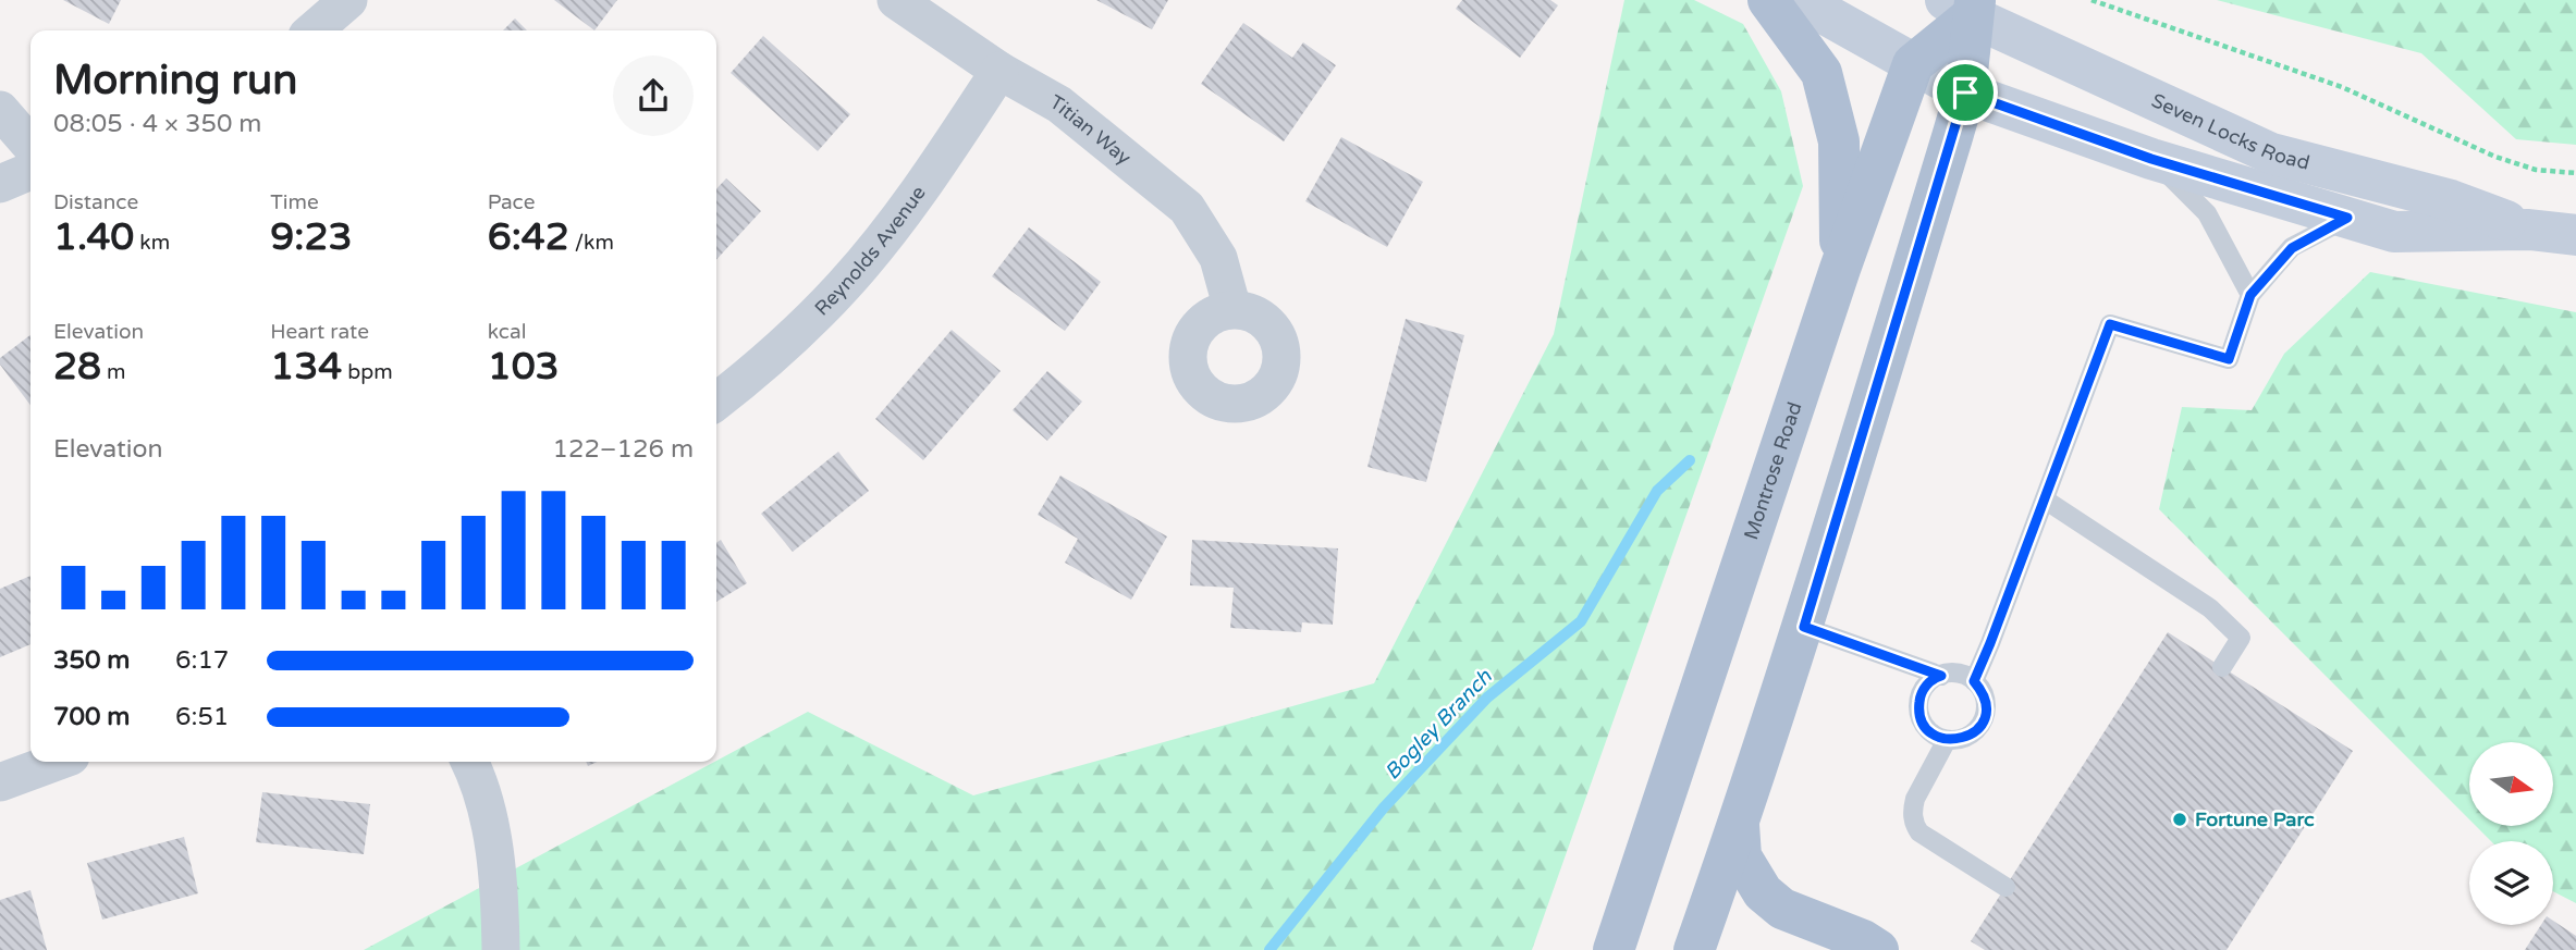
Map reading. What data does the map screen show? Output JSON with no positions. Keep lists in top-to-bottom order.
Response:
{
  "streets": {
    "main road": ["Seven Locks Road", "Montrose Road"],
    "street": ["Titian Way", "Reynolds Avenue"]
  },
  "crossings": [
    ["Seven Locks Road", "Montrose Road"],
    ["Titian Way", "Reynolds Avenue"]
  ],
  "water": ["Bogley Branch"],
  "places": ["Fortune Parc"],
  "north": "right",
  "page": {
    "heading": ["Morning run", "08:05 · 4 × 350 m"],
    "stats": [
      ["Distance", "1.40 km"],
      ["Time", "9:23"],
      ["Pace", "6:42 /km"],
      ["Elevation", "28 m"],
      ["Heart rate", "134 bpm"],
      ["kcal", "103"]
    ],
    "chart": ["Elevation", "122–126 m"],
    "list": [
      {
        "name": "350 m",
        "note": "6:17"
      },
      {
        "name": "700 m",
        "note": "6:51"
      }
    ]
  }
}
